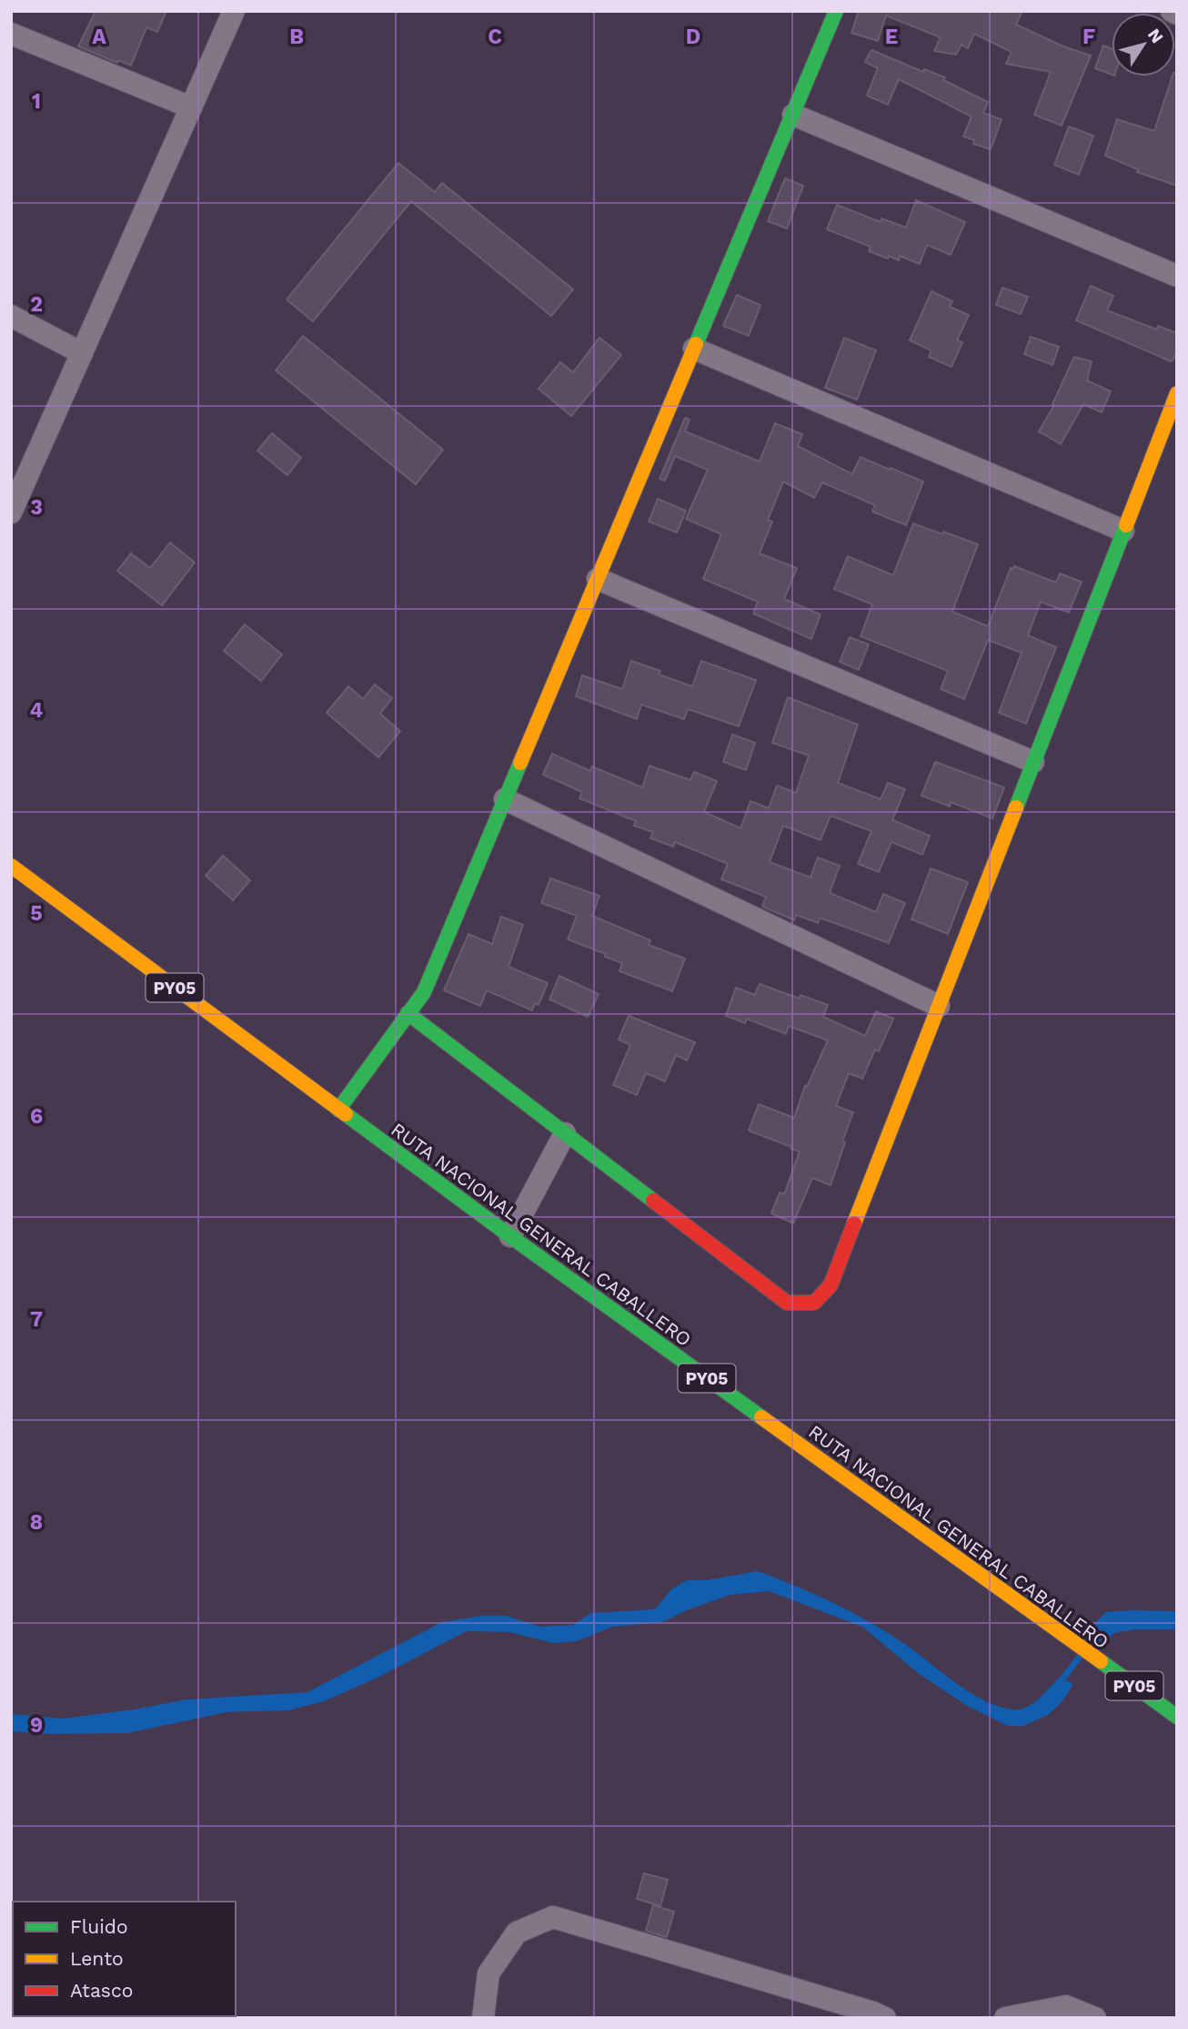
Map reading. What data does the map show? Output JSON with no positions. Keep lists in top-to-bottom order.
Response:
{
  "streets": {
    "main road": ["PY05", "RUTA NACIONAL GENERAL CABALLERO"]
  },
  "legend": ["Fluido", "Lento", "Atasco"],
  "north": "top right",
  "grid": {
    "columns": [
      "A",
      "B",
      "C",
      "D",
      "E",
      "F"
    ],
    "rows": [
      "1",
      "2",
      "3",
      "4",
      "5",
      "6",
      "7",
      "8",
      "9"
    ]
  }
}
